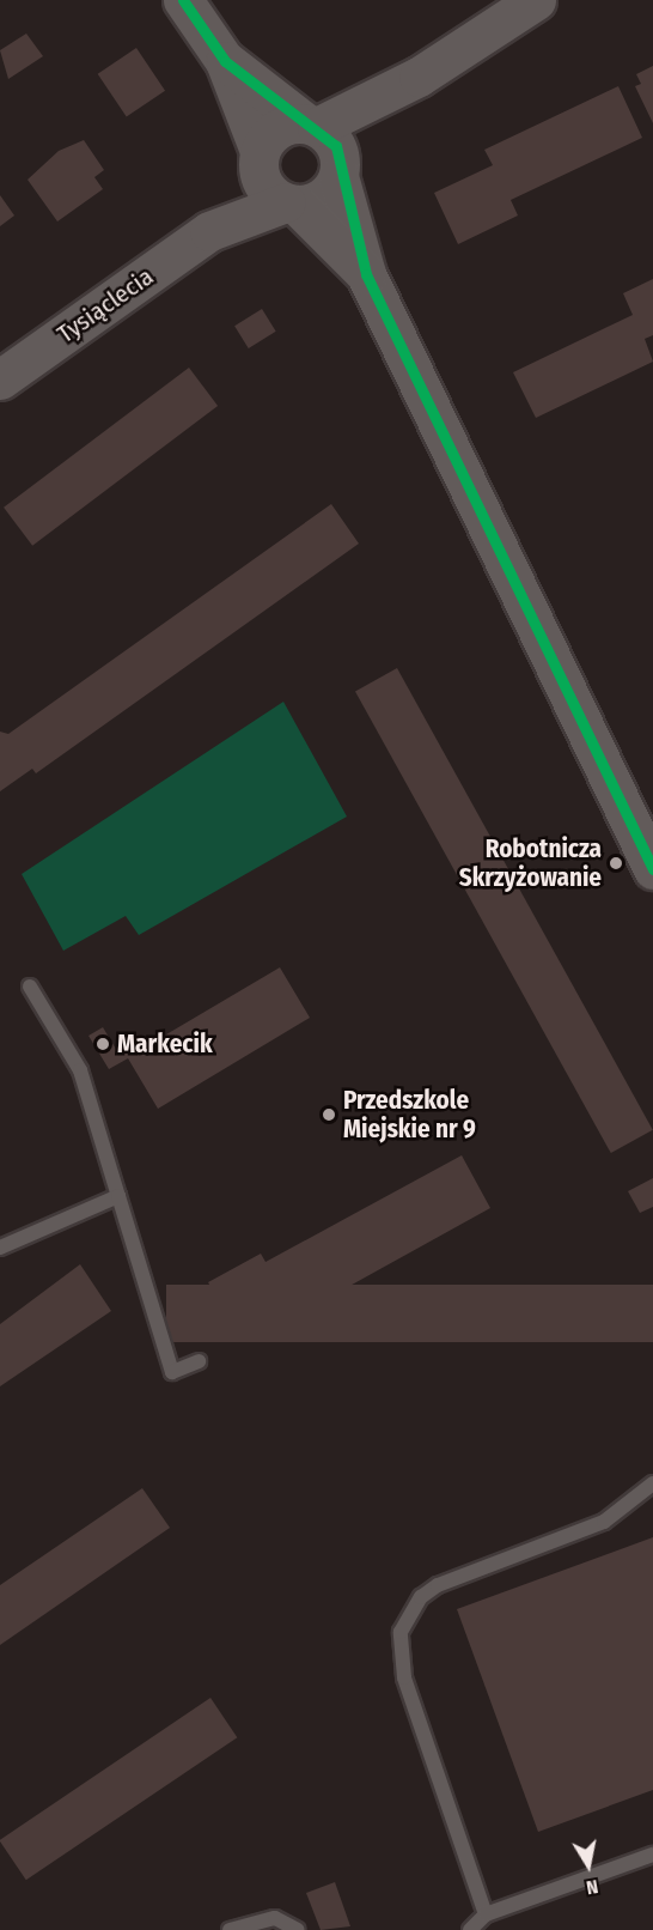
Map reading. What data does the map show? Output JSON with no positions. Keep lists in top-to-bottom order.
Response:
{
  "streets": {
    "street": ["Tysiąclecia"]
  },
  "places": ["Robotnicza Skrzyżowanie", "Markecik", "Przedszkole Miejskie nr 9"],
  "north": "bottom"
}
